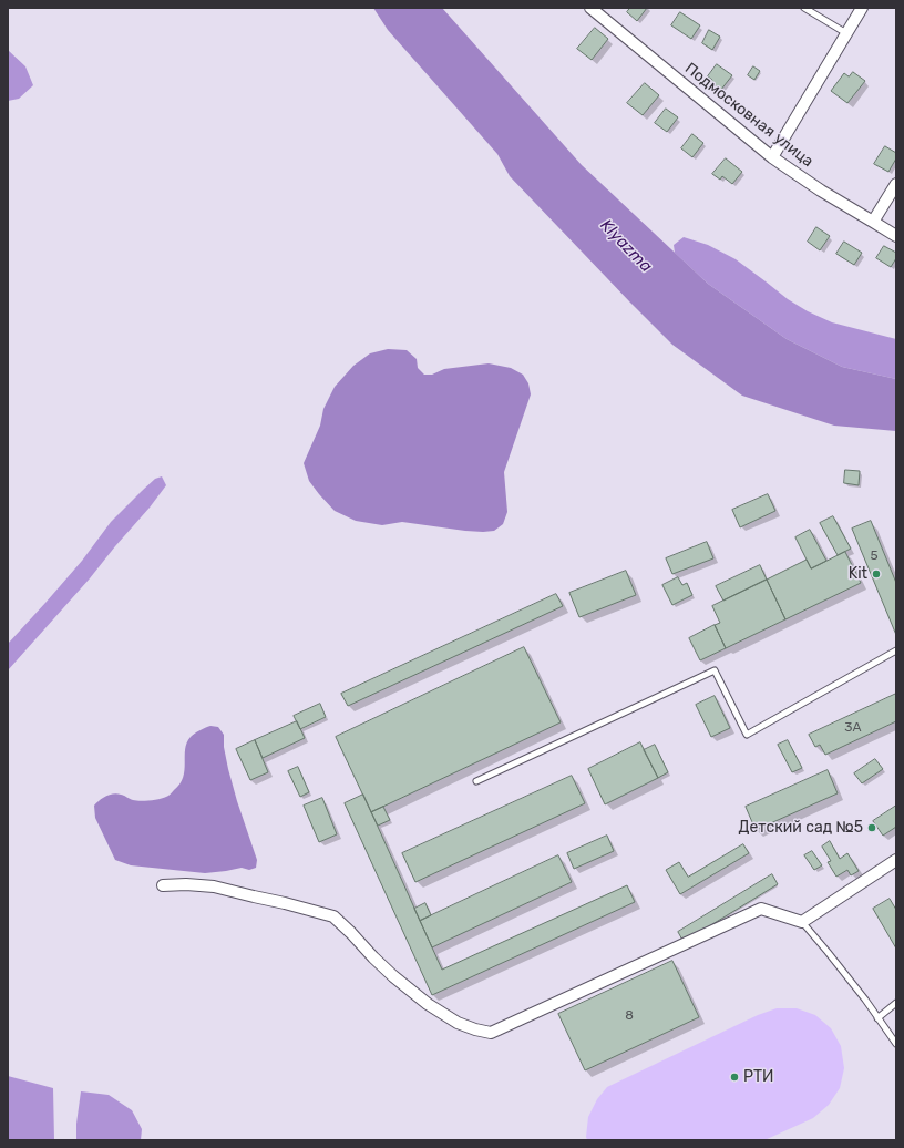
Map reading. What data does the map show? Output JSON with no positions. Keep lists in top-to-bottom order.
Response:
{
  "streets": {
    "street": ["Подмосковная улица"]
  },
  "water": ["Klyazma"],
  "places": ["Kit", "Детский сад №5", "РТИ"],
  "house_numbers": ["5", "3А", "8"]
}
